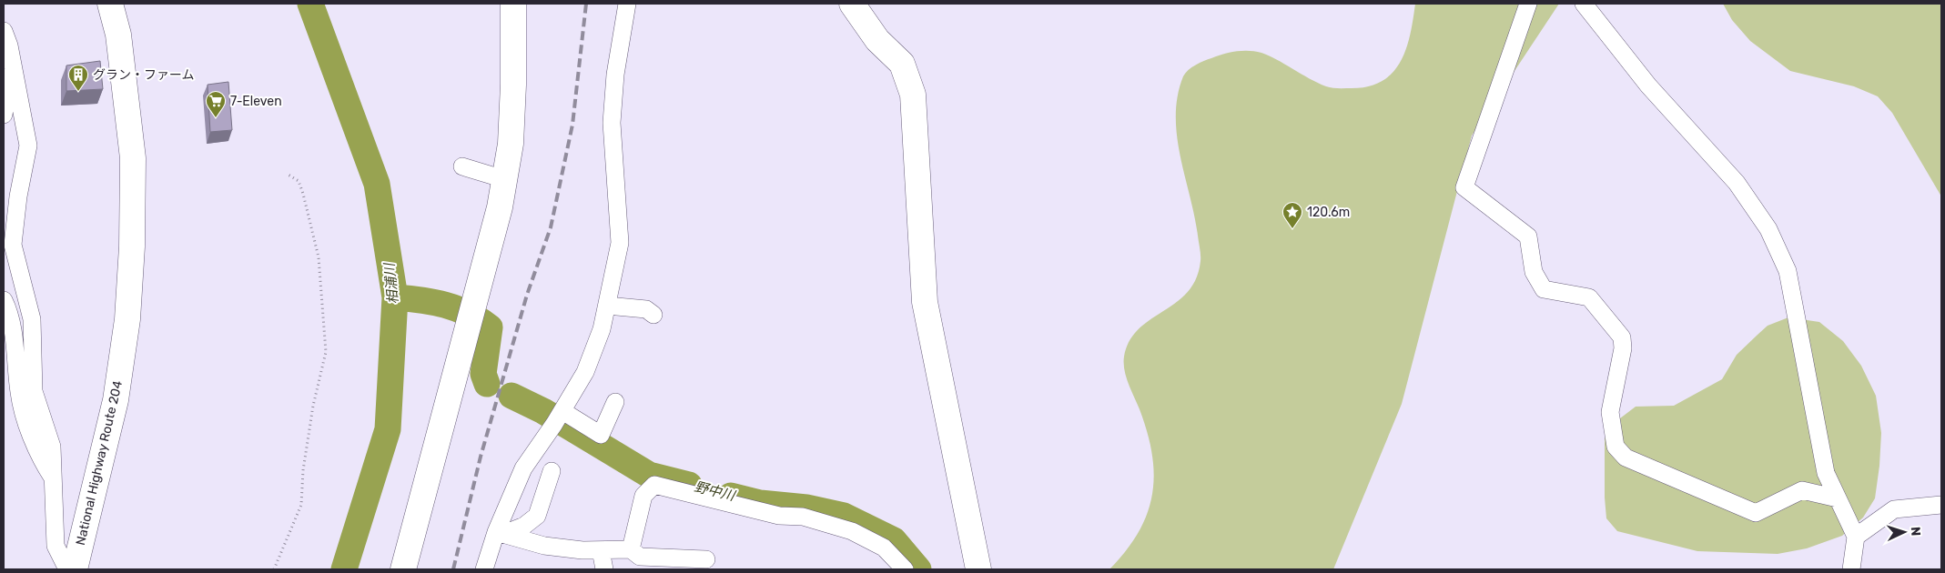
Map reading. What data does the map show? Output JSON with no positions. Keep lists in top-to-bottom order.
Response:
{
  "streets": {
    "main road": ["National Highway Route 204"]
  },
  "water": ["相浦川", "野中川"],
  "places": {
    "building": ["グラン・ファーム"],
    "supermarket": ["7-Eleven"],
    "place": ["120.6m"]
  },
  "north": "right"
}
